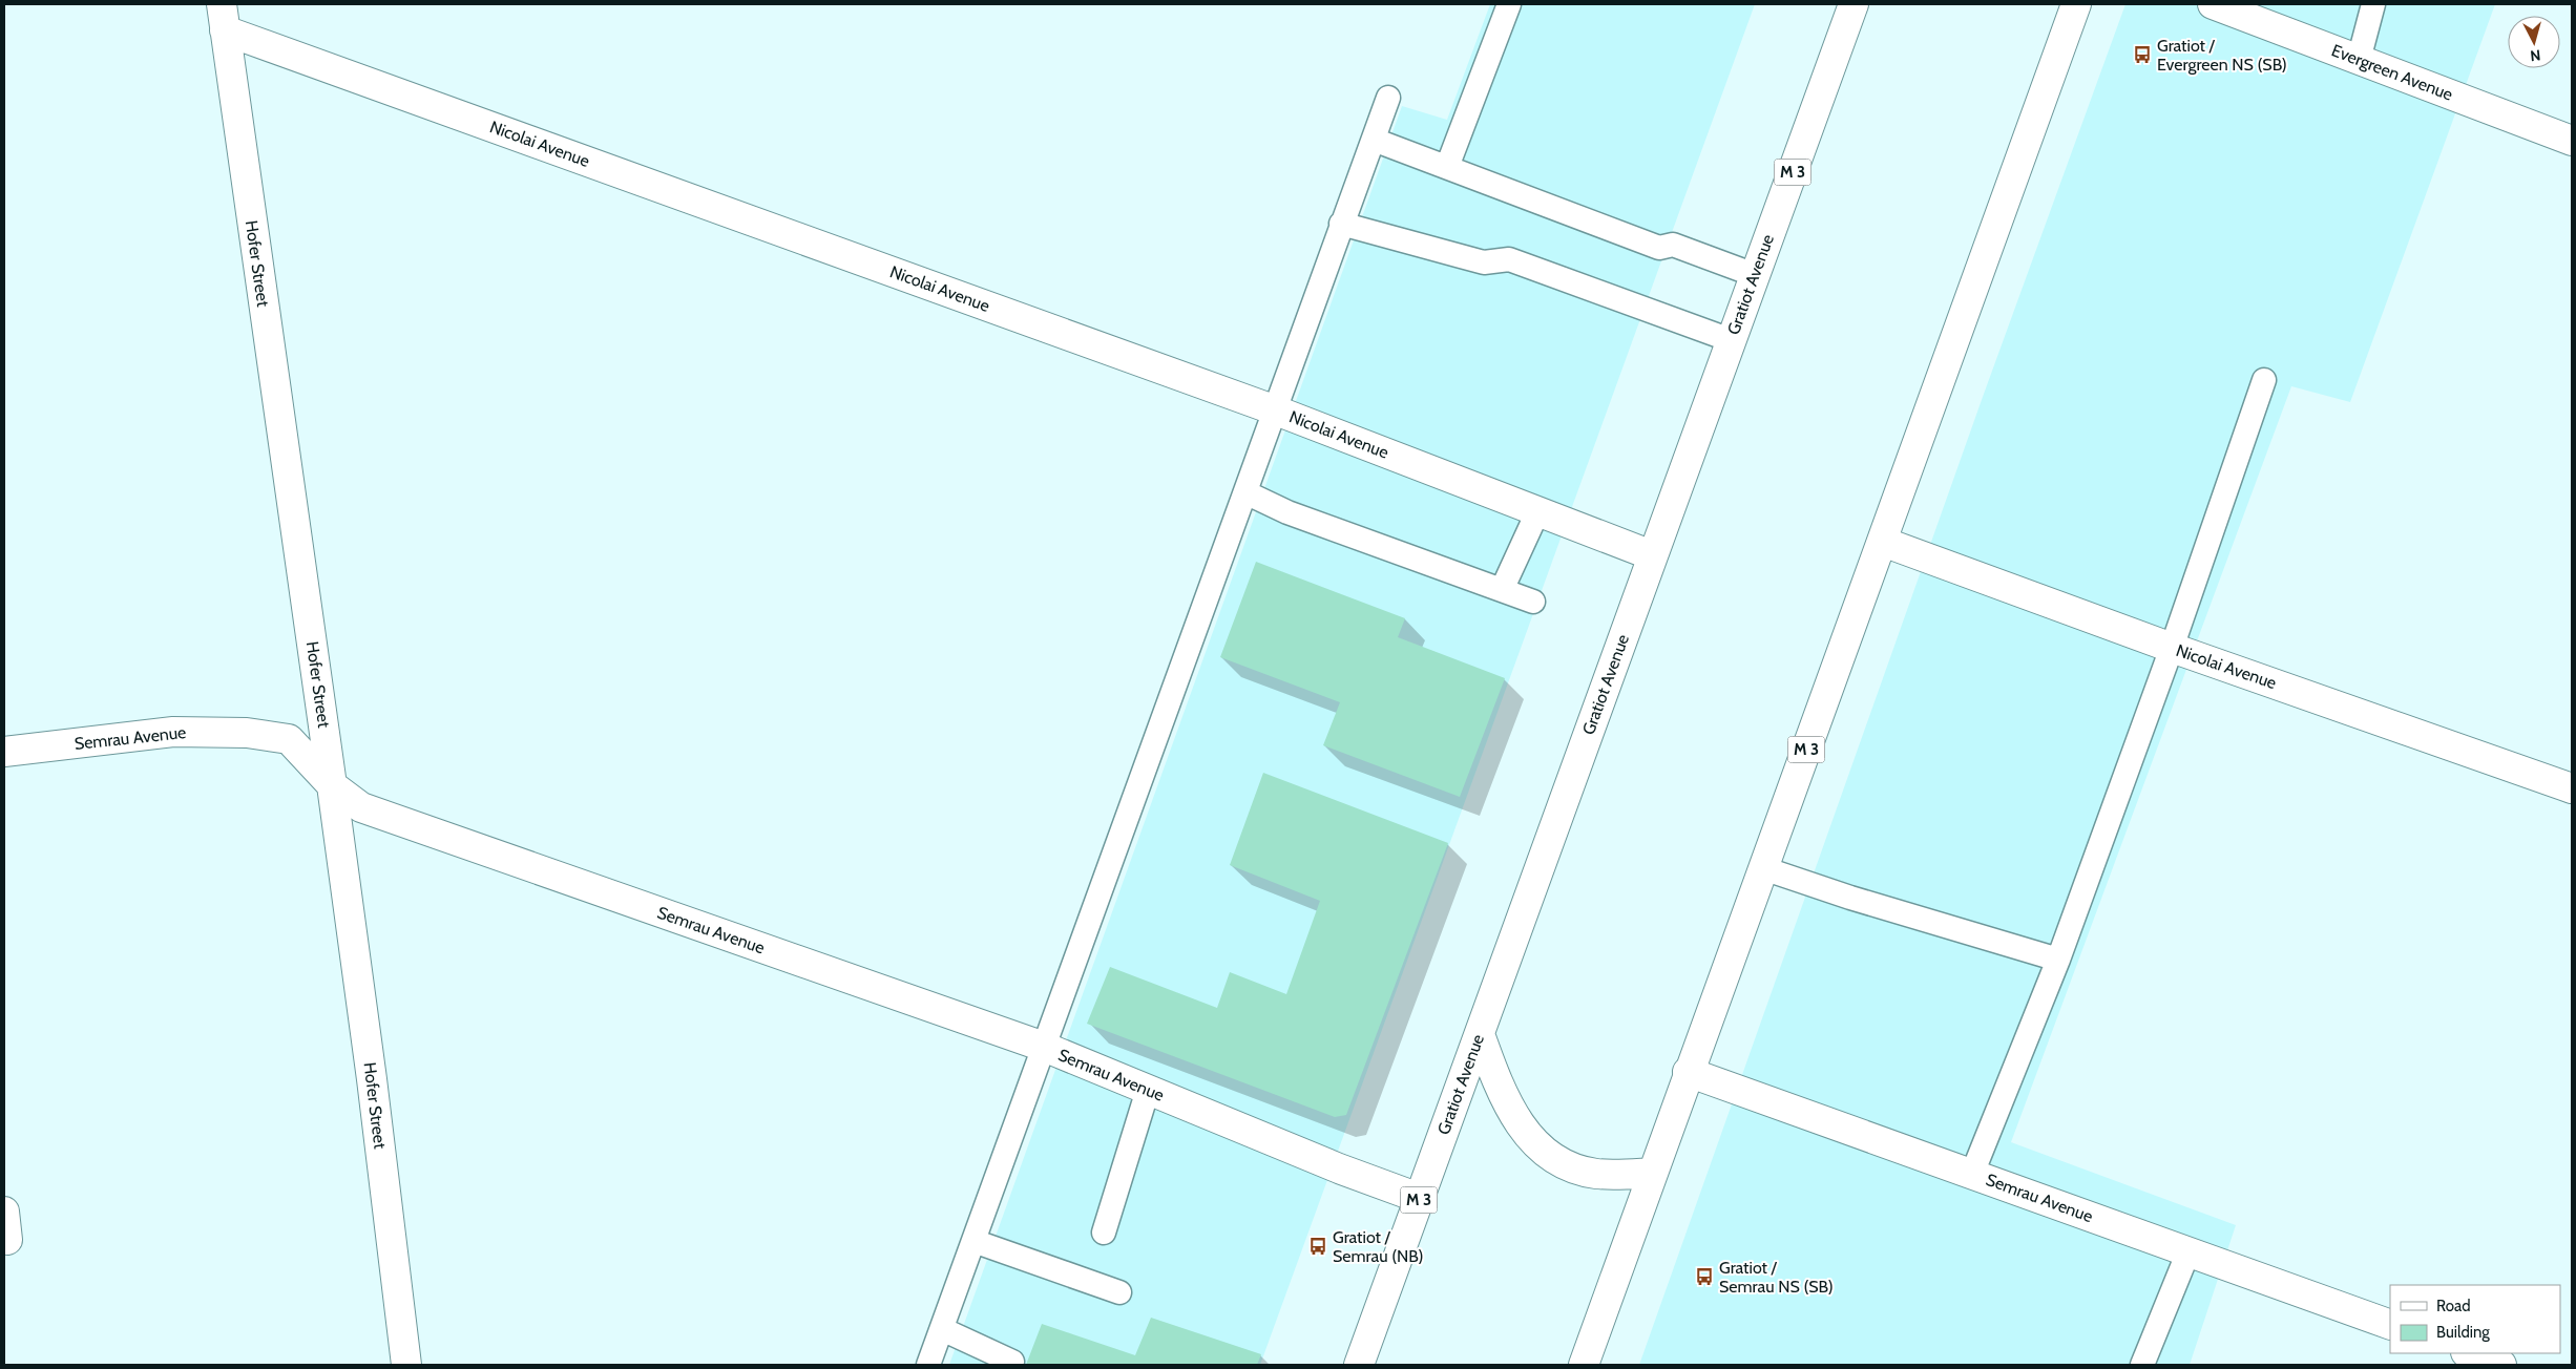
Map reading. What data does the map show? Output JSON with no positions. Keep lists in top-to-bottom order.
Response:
{
  "streets": {
    "street": [
      "Evergreen Avenue",
      "Nicolai Avenue",
      "M 3",
      "Hofer Street",
      "Gratiot Avenue",
      "Semrau Avenue"
    ]
  },
  "crossings": [
    ["Nicolai Avenue", "M 3"],
    ["Nicolai Avenue", "Hofer Street"],
    ["Nicolai Avenue", "Gratiot Avenue"],
    ["M 3", "Semrau Avenue"],
    ["Hofer Street", "Semrau Avenue"],
    ["Gratiot Avenue", "Semrau Avenue"]
  ],
  "places": {
    "bus stop": ["Gratiot / Evergreen NS (SB)", "Gratiot / Semrau (NB)", "Gratiot / Semrau NS (SB)"]
  },
  "legend": ["Road", "Building"],
  "north": "bottom"
}
